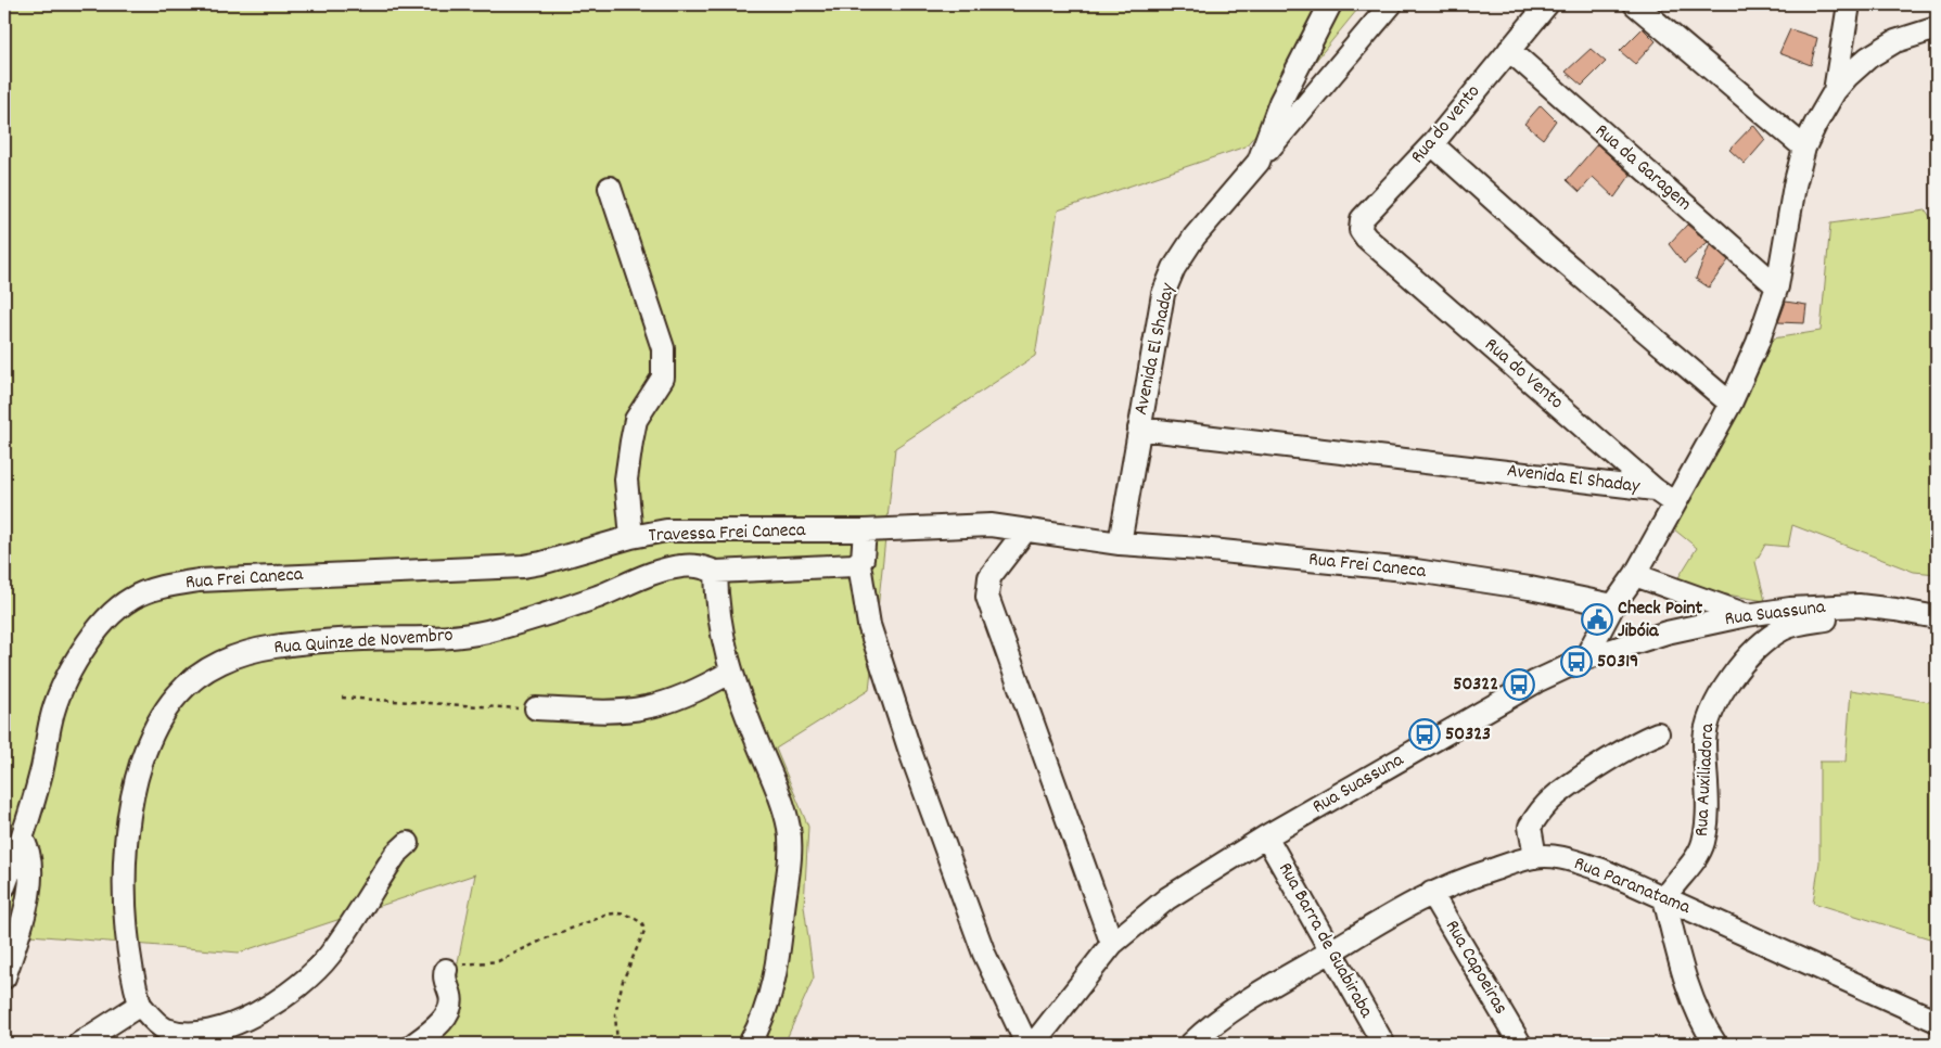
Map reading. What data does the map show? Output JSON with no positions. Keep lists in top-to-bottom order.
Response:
{
  "streets": {
    "street": [
      "Rua do vento",
      "Rua da Garagem",
      "Avenida El Shaday",
      "Rua do Vento",
      "Travessa Frei Caneca",
      "Rua Frei Caneca",
      "Rua Suassuna",
      "Rua Quinze de Novembro",
      "Rua Auxiliadora",
      "Rua Paranatama",
      "Rua Barra de Guabiraba",
      "Rua Capoeiras"
    ]
  },
  "crossings": [
    ["Rua do vento", "Rua da Garagem"],
    ["Rua do vento", "Rua do Vento"],
    ["Avenida El Shaday", "Rua do Vento"],
    ["Avenida El Shaday", "Travessa Frei Caneca"],
    ["Avenida El Shaday", "Rua Frei Caneca"],
    ["Travessa Frei Caneca", "Rua Frei Caneca"],
    ["Rua Suassuna", "Rua Auxiliadora"],
    ["Rua Suassuna", "Rua Barra de Guabiraba"],
    ["Rua Auxiliadora", "Rua Paranatama"],
    ["Rua Paranatama", "Rua Barra de Guabiraba"],
    ["Rua Paranatama", "Rua Capoeiras"]
  ],
  "places": {
    "public building": ["Check Point Jibóia"],
    "bus stop": ["50319", "50322", "50323"]
  }
}
